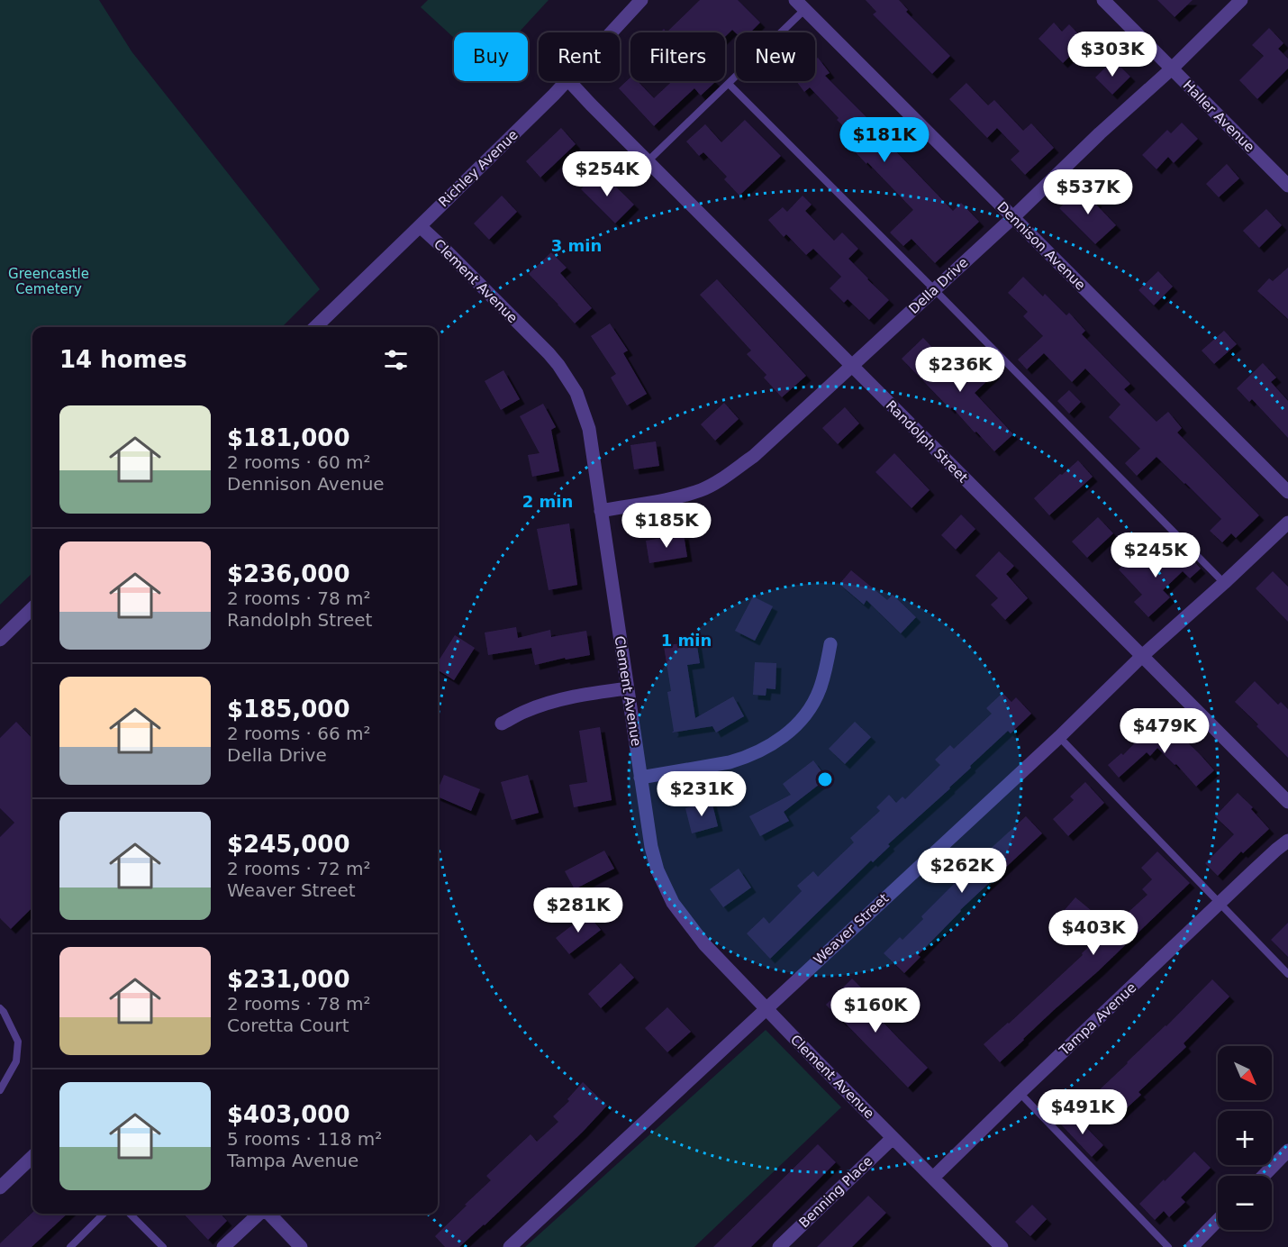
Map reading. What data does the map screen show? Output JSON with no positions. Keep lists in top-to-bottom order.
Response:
{
  "streets": {
    "street": [
      "Haller Avenue",
      "Richley Avenue",
      "Dennison Avenue",
      "Clement Avenue",
      "Della Drive",
      "Randolph Street",
      "Weaver Street",
      "Tampa Avenue",
      "Benning Place"
    ]
  },
  "crossings": [
    ["Haller Avenue", "Della Drive"],
    ["Richley Avenue", "Clement Avenue"],
    ["Dennison Avenue", "Della Drive"],
    ["Clement Avenue", "Della Drive"],
    ["Clement Avenue", "Weaver Street"],
    ["Clement Avenue", "Tampa Avenue"],
    ["Clement Avenue", "Benning Place"],
    ["Della Drive", "Randolph Street"],
    ["Randolph Street", "Weaver Street"]
  ],
  "parks": ["Greencastle Cemetery"],
  "north": "bottom right",
  "page": {
    "price": [
      "$303K",
      "$181K",
      "$254K",
      "$537K",
      "$236K",
      "$185K",
      "$245K",
      "$479K",
      "$231K",
      "$262K",
      "$281K",
      "$403K",
      "$160K",
      "$491K"
    ],
    "chip": [
      "Buy",
      "Rent",
      "Filters",
      "New"
    ],
    "heading": "14 homes",
    "list": [
      {
        "name": "$181,000",
        "note": "2 rooms · 60 m² · Dennison Avenue"
      },
      {
        "name": "$236,000",
        "note": "2 rooms · 78 m² · Randolph Street"
      },
      {
        "name": "$185,000",
        "note": "2 rooms · 66 m² · Della Drive"
      },
      {
        "name": "$245,000",
        "note": "2 rooms · 72 m² · Weaver Street"
      },
      {
        "name": "$231,000",
        "note": "2 rooms · 78 m² · Coretta Court"
      },
      {
        "name": "$403,000",
        "note": "5 rooms · 118 m² · Tampa Avenue"
      }
    ],
    "map_buttons": ["+", "−"]
  },
  "rings": ["3 min", "2 min", "1 min"]
}
